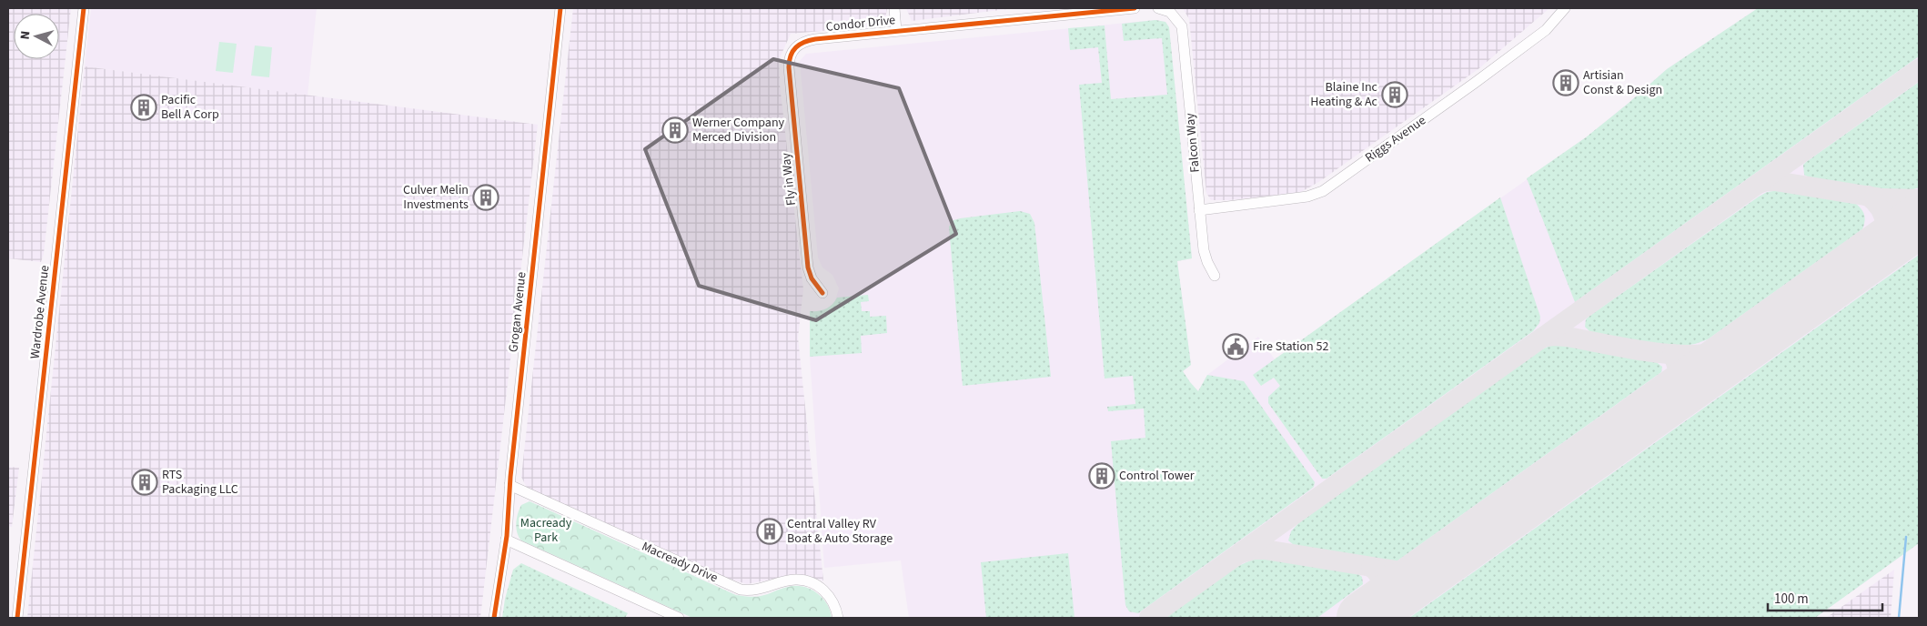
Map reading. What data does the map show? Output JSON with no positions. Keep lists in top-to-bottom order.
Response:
{
  "streets": {
    "street": [
      "Condor Drive",
      "Riggs Avenue",
      "Falcon Way",
      "Fly in Way",
      "Wardrobe Avenue",
      "Grogan Avenue",
      "Macready Drive"
    ]
  },
  "crossings": [
    ["Condor Drive", "Fly in Way"],
    ["Riggs Avenue", "Falcon Way"],
    ["Grogan Avenue", "Macready Drive"]
  ],
  "parks": ["Macready Park"],
  "places": {
    "building": [
      "Artisian Const & Design",
      "Blaine Inc Heating & Ac",
      "Pacific Bell A Corp",
      "Werner Company Merced Division",
      "Culver Melin Investments",
      "Control Tower",
      "RTS Packaging LLC",
      "Central Valley RV Boat & Auto Storage"
    ],
    "public building": ["Fire Station 52"]
  },
  "scale_bar": "100 m",
  "north": "left"
}
